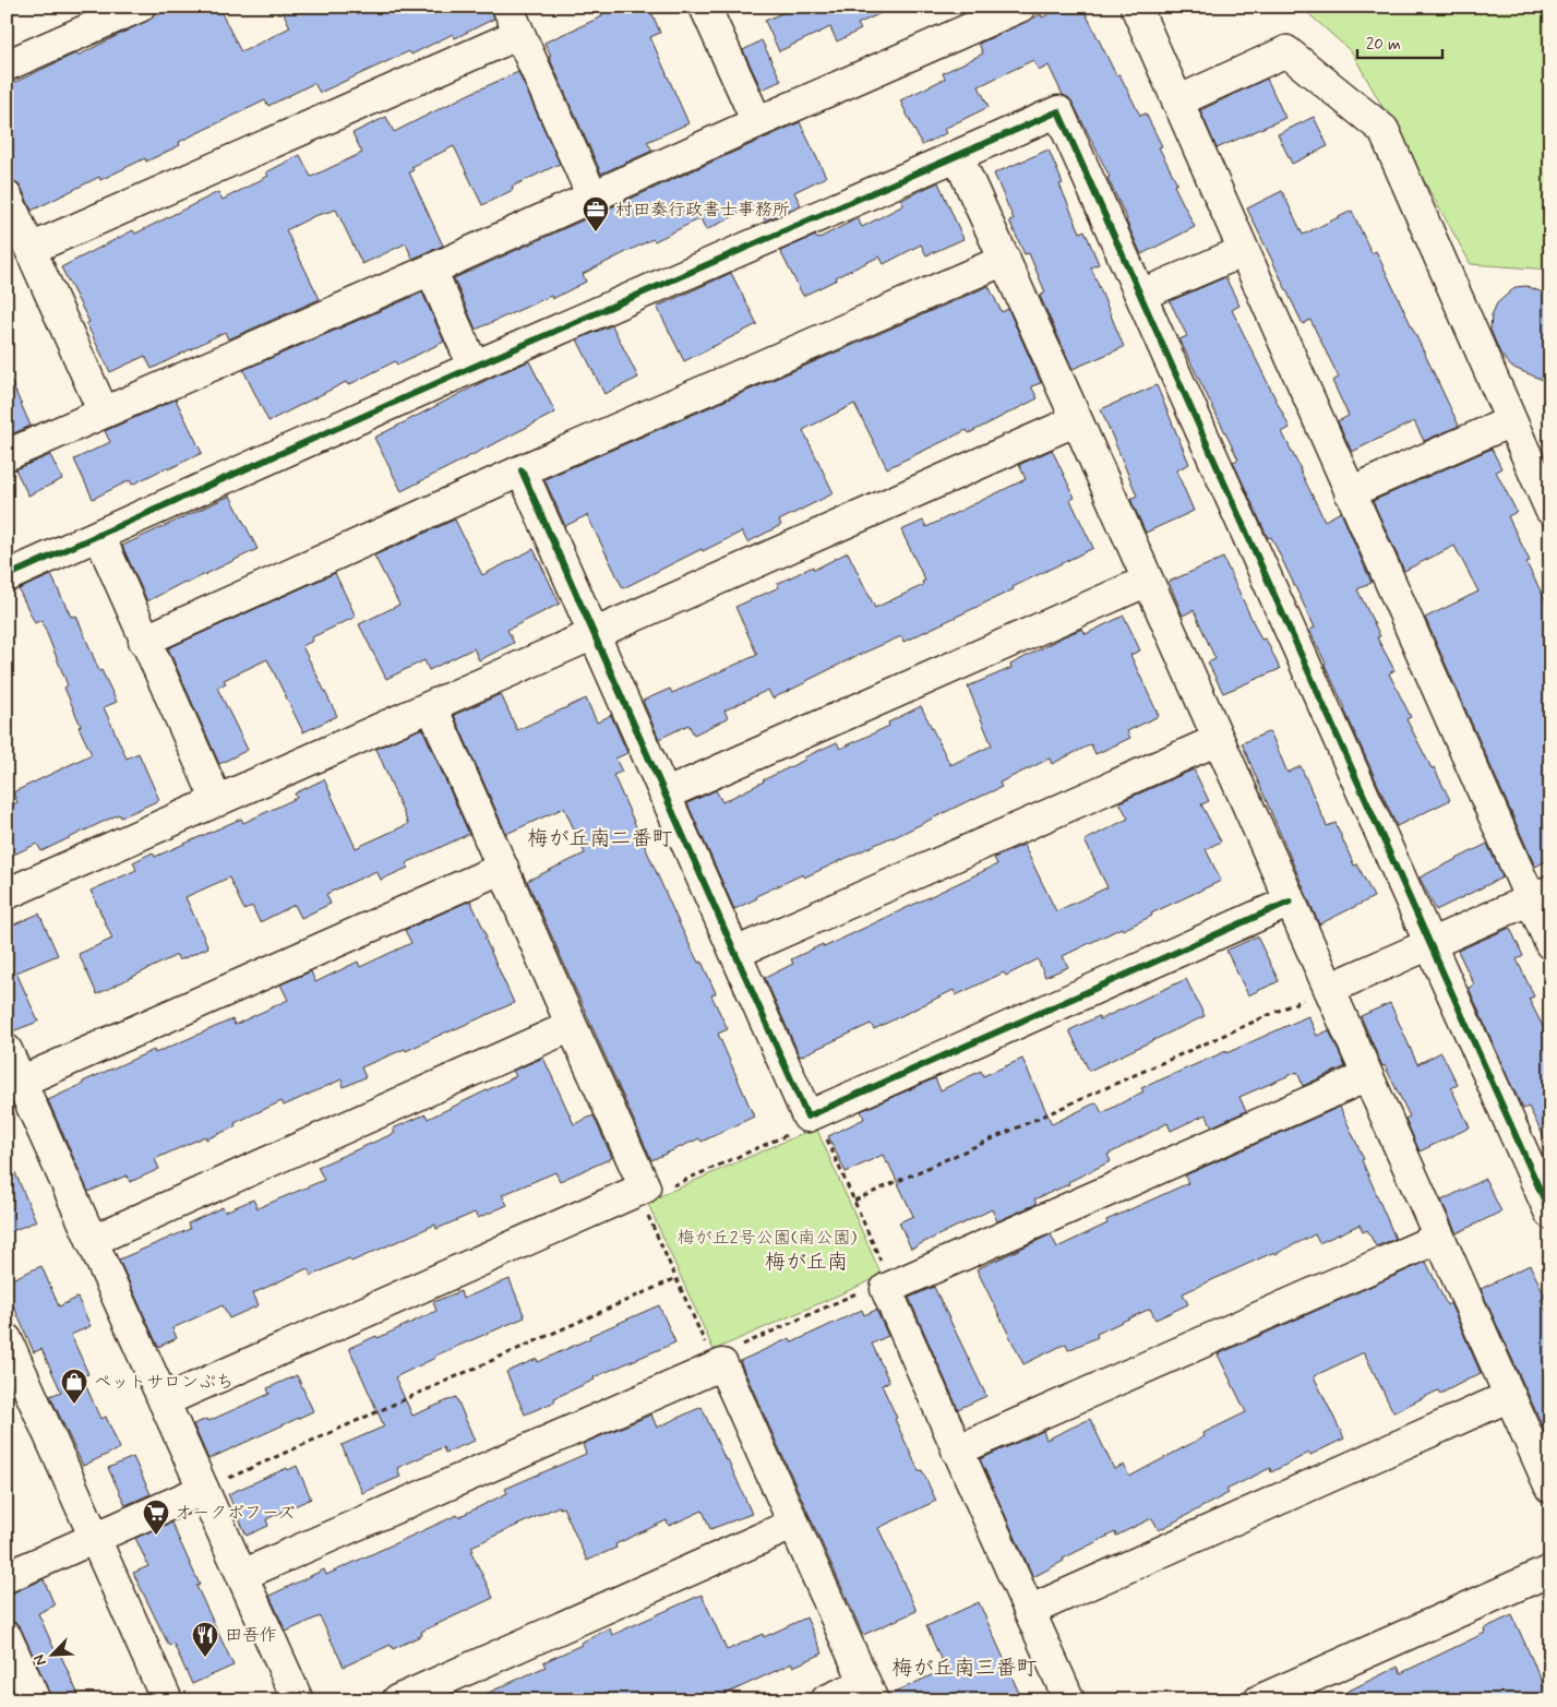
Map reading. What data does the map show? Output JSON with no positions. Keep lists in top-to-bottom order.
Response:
{
  "districts": ["梅が丘南二番町", "梅が丘南", "梅が丘南三番町"],
  "parks": ["梅が丘2号公園(南公園)"],
  "places": {
    "office": ["村田奏行政書士事務所"],
    "shop": ["ペットサロンぷち"],
    "supermarket": ["オークボフーズ"],
    "restaurant": ["田吾作"]
  },
  "scale_bar": "20 m",
  "north": "bottom left"
}
